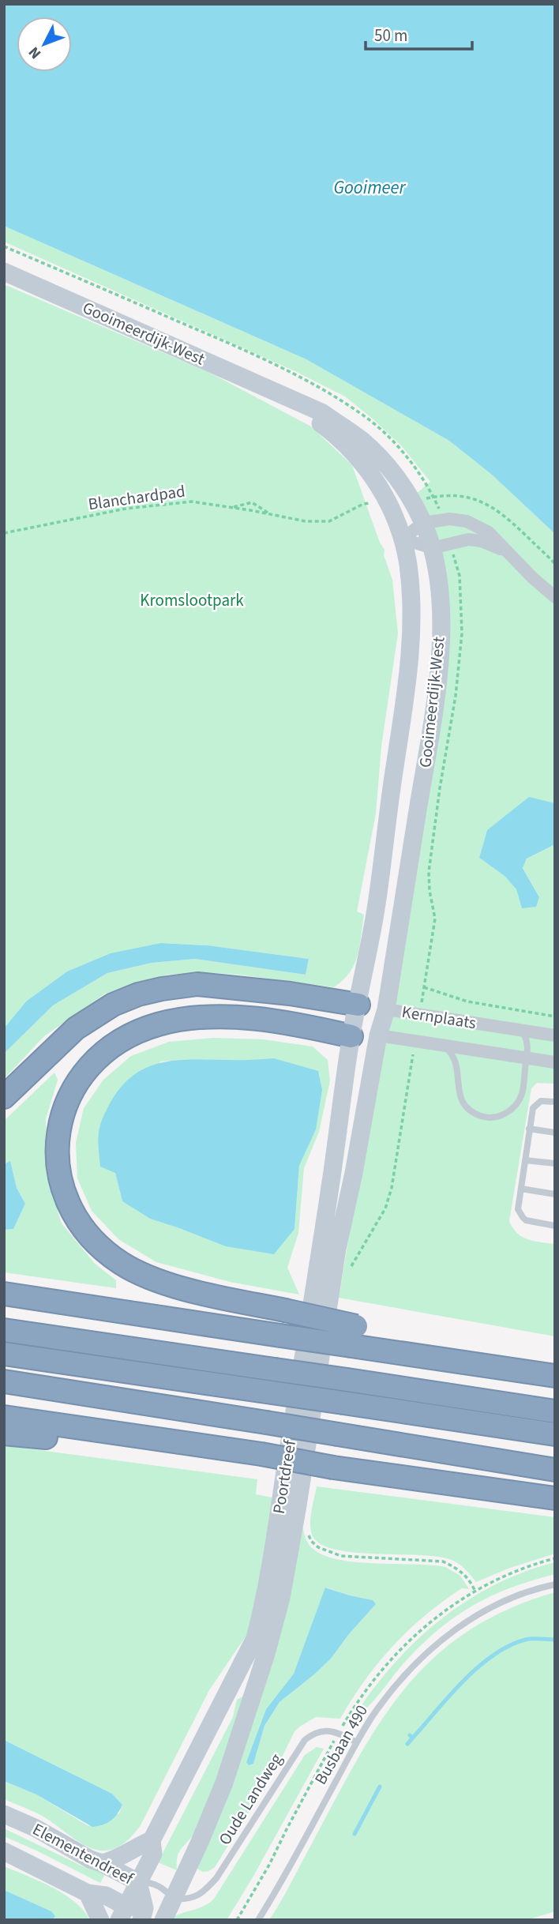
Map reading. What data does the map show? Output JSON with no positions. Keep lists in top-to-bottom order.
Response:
{
  "streets": {
    "main road": [
      "Gooimeerdijk-West",
      "Kernplaats",
      "Poortdreef",
      "Elementendreef"
    ],
    "lane": ["Busbaan 490", "Oude Landweg"],
    "path": ["Blanchardpad"]
  },
  "crossings": [
    ["Gooimeerdijk-West", "Kernplaats"],
    ["Gooimeerdijk-West", "Poortdreef"],
    ["Kernplaats", "Poortdreef"],
    ["Poortdreef", "Oude Landweg"],
    ["Poortdreef", "Elementendreef"],
    ["Busbaan 490", "Oude Landweg"],
    ["Oude Landweg", "Elementendreef"]
  ],
  "water": ["Gooimeer"],
  "parks": ["Kromslootpark"],
  "scale_bar": "50 m",
  "north": "bottom left"
}
